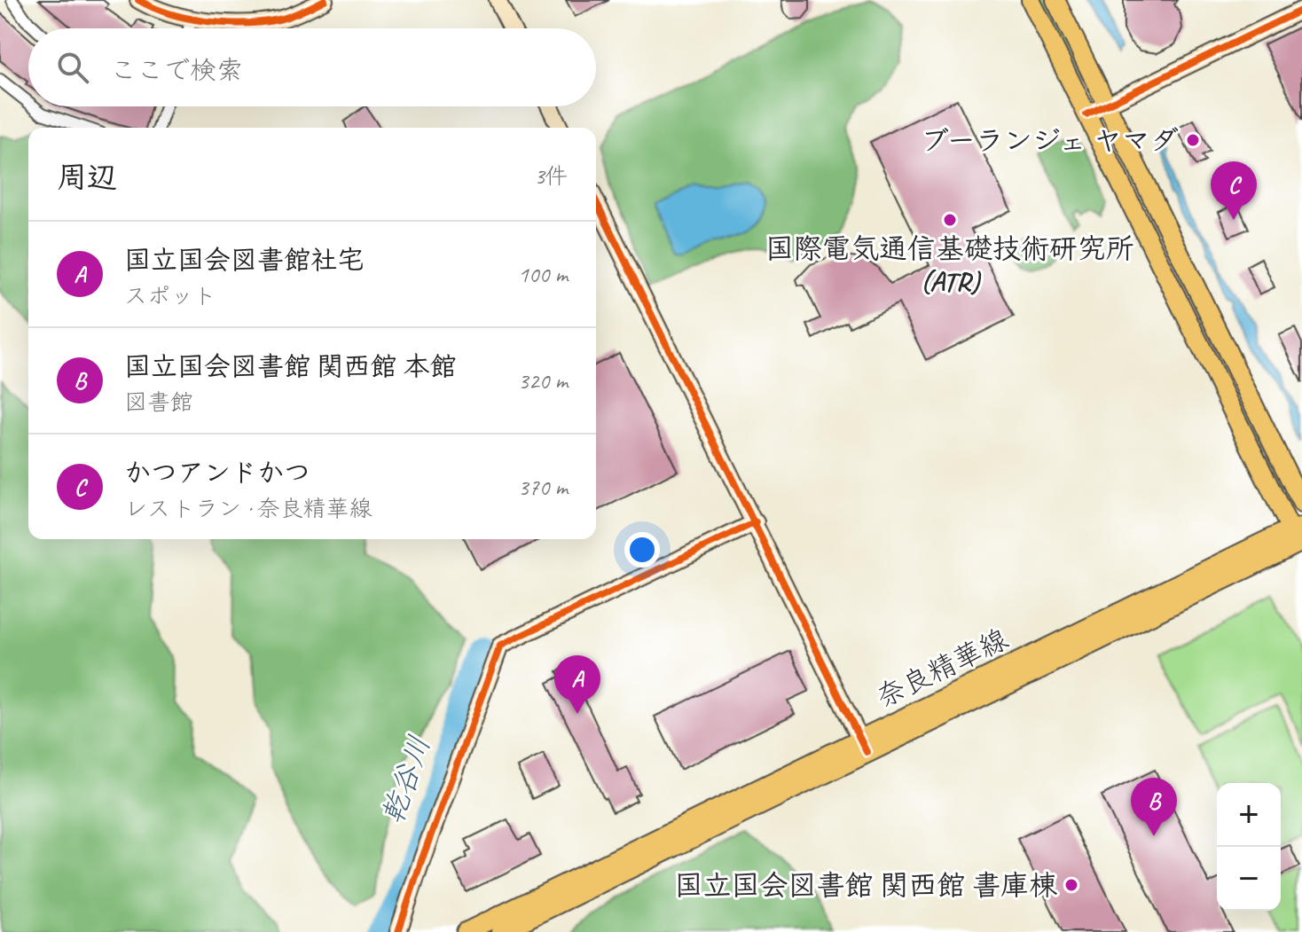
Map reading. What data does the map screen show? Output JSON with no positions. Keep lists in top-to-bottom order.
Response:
{
  "streets": {
    "main road": ["奈良精華線"]
  },
  "water": ["乾谷川"],
  "places": ["ブーランジェ ヤマダ", "国際電気通信基礎技術研究所 (ATR)", "国立国会図書館 関西館 書庫棟"],
  "page": {
    "search": "ここで検索",
    "heading": ["周辺", "3件"],
    "pins": ["C", "A", "B"],
    "list": [
      {
        "mark": "A",
        "name": "国立国会図書館社宅",
        "note": "スポット",
        "value": "100 m"
      },
      {
        "mark": "B",
        "name": "国立国会図書館 関西館 本館",
        "note": "図書館",
        "value": "320 m"
      },
      {
        "mark": "C",
        "name": "かつアンドかつ",
        "note": "レストラン · 奈良精華線",
        "value": "370 m"
      }
    ],
    "map_buttons": ["+", "−"]
  }
}
